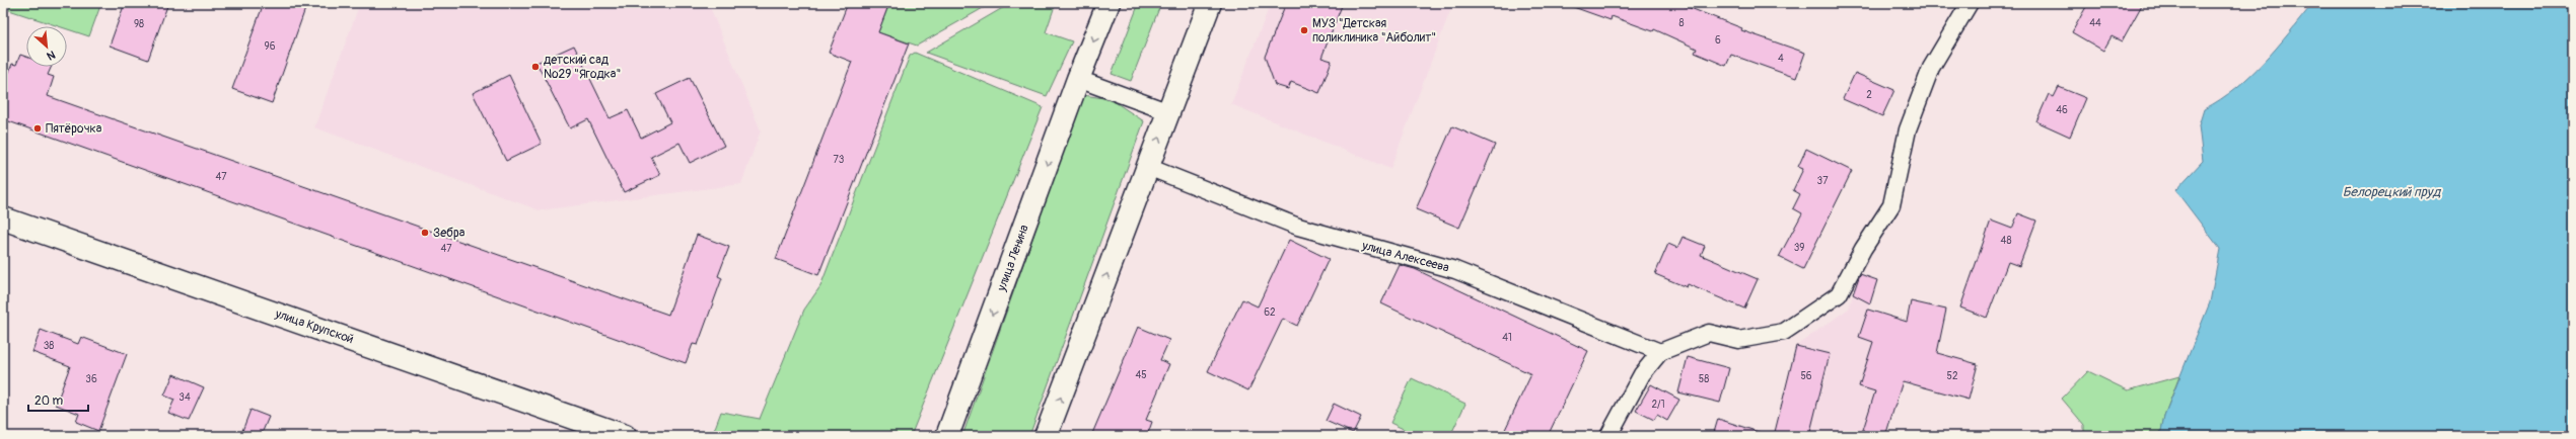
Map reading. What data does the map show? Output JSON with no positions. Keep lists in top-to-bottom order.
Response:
{
  "streets": {
    "main road": ["улица Ленина", "улица Крупской"],
    "street": ["улица Алексеева"]
  },
  "water": ["Белорецкий пруд"],
  "places": [
    "МУЗ \"Детская поликлиника \"Айболит\"",
    "детский сад №29 \"Ягодка\"",
    "Пятёрочка",
    "Зебра"
  ],
  "house_numbers": [
    "8",
    "44",
    "98",
    "6",
    "96",
    "4",
    "2",
    "46",
    "73",
    "47",
    "37",
    "48",
    "39",
    "47",
    "62",
    "41",
    "38",
    "45",
    "56",
    "52",
    "36",
    "58",
    "34",
    "2/1"
  ],
  "scale_bar": "20 m",
  "north": "bottom right"
}
